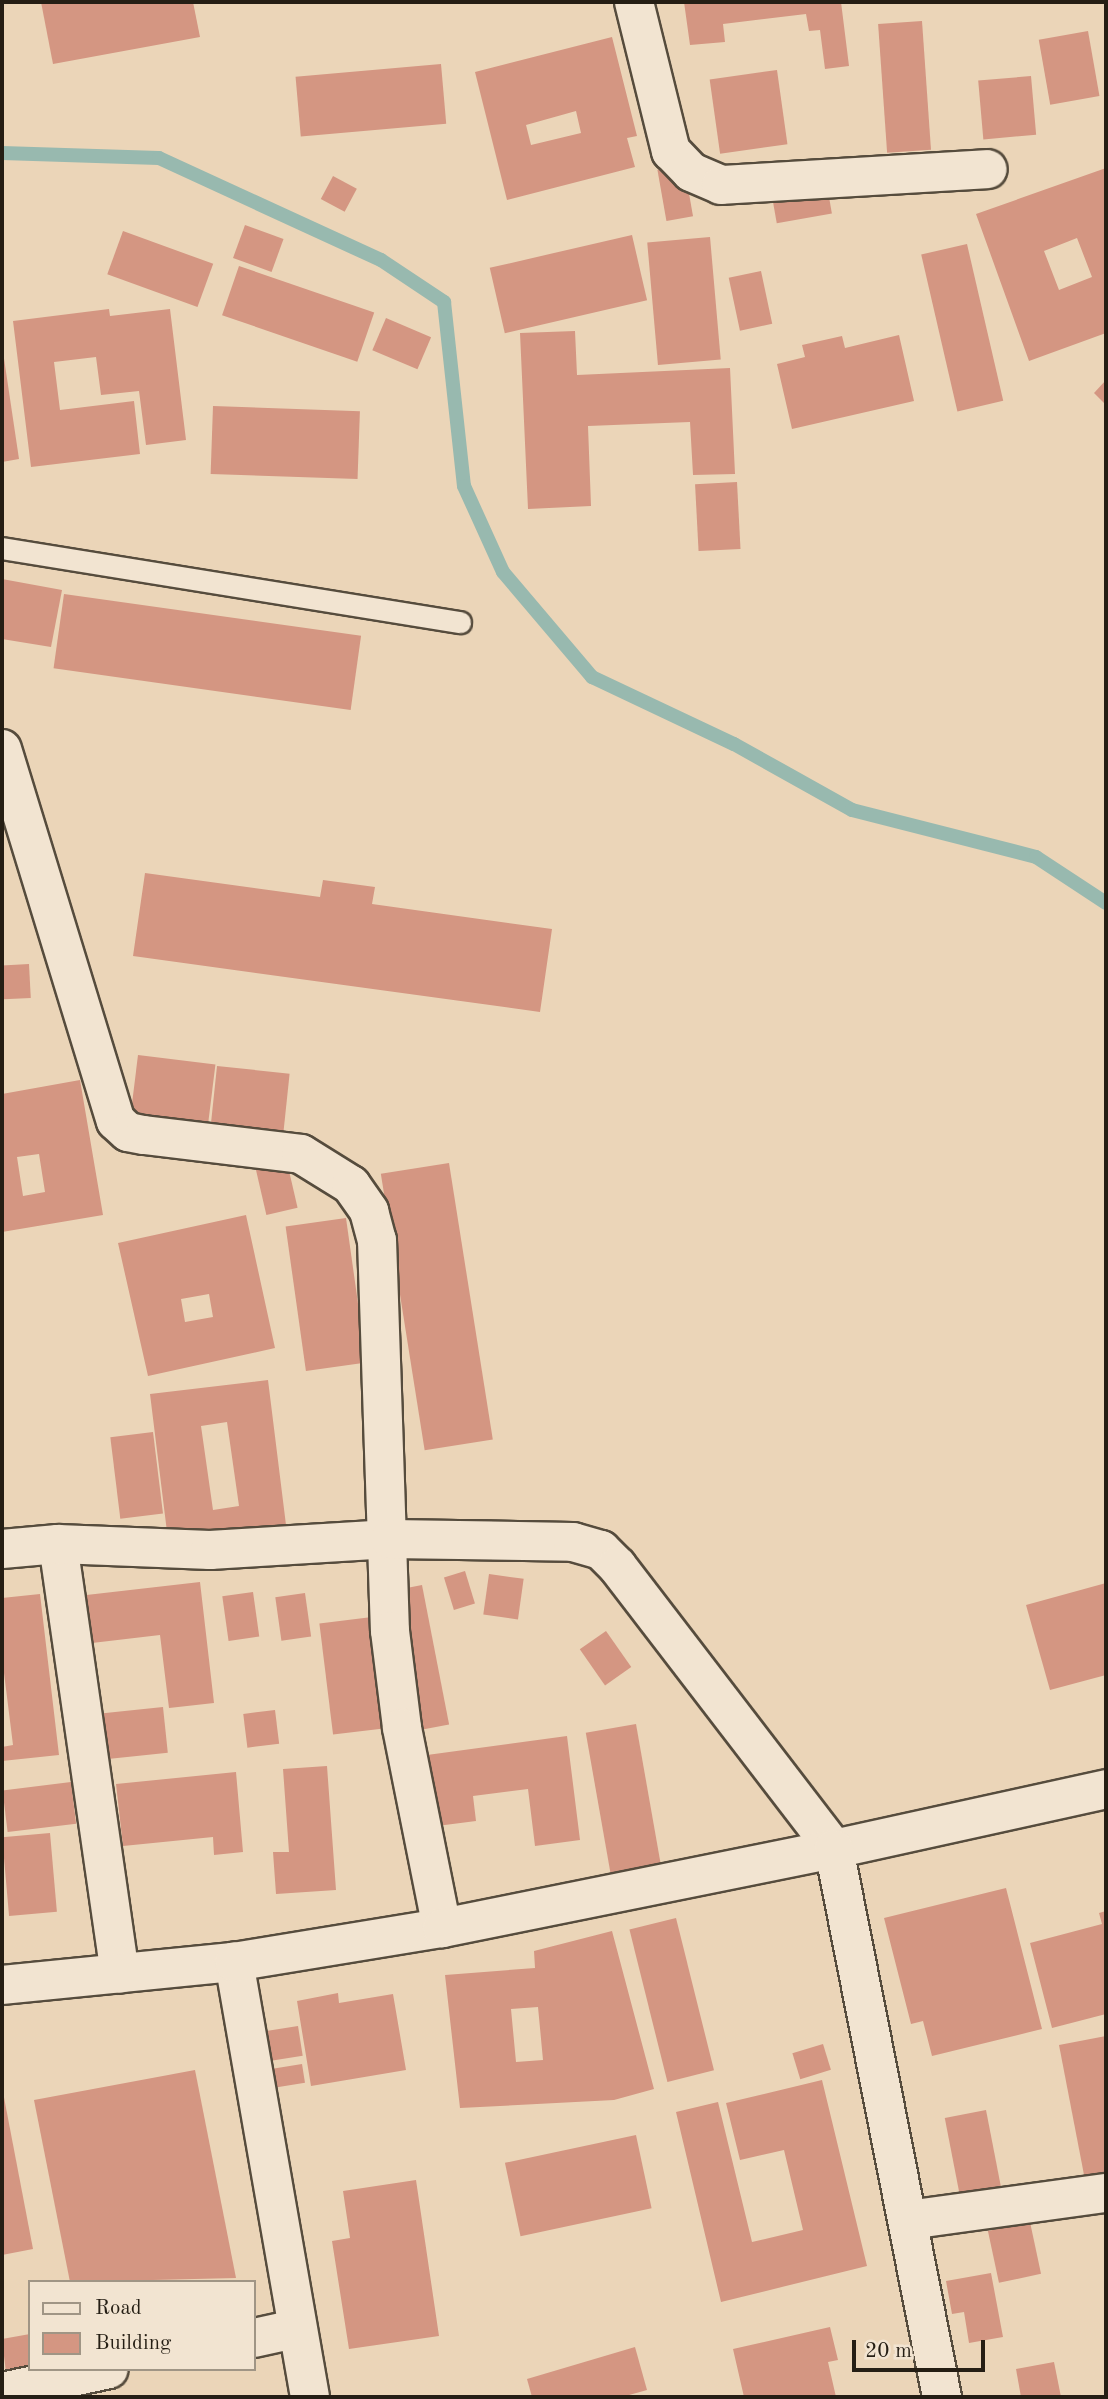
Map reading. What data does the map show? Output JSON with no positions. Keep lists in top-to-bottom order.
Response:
{
  "legend": ["Road", "Building"],
  "scale_bar": "20 m"
}
